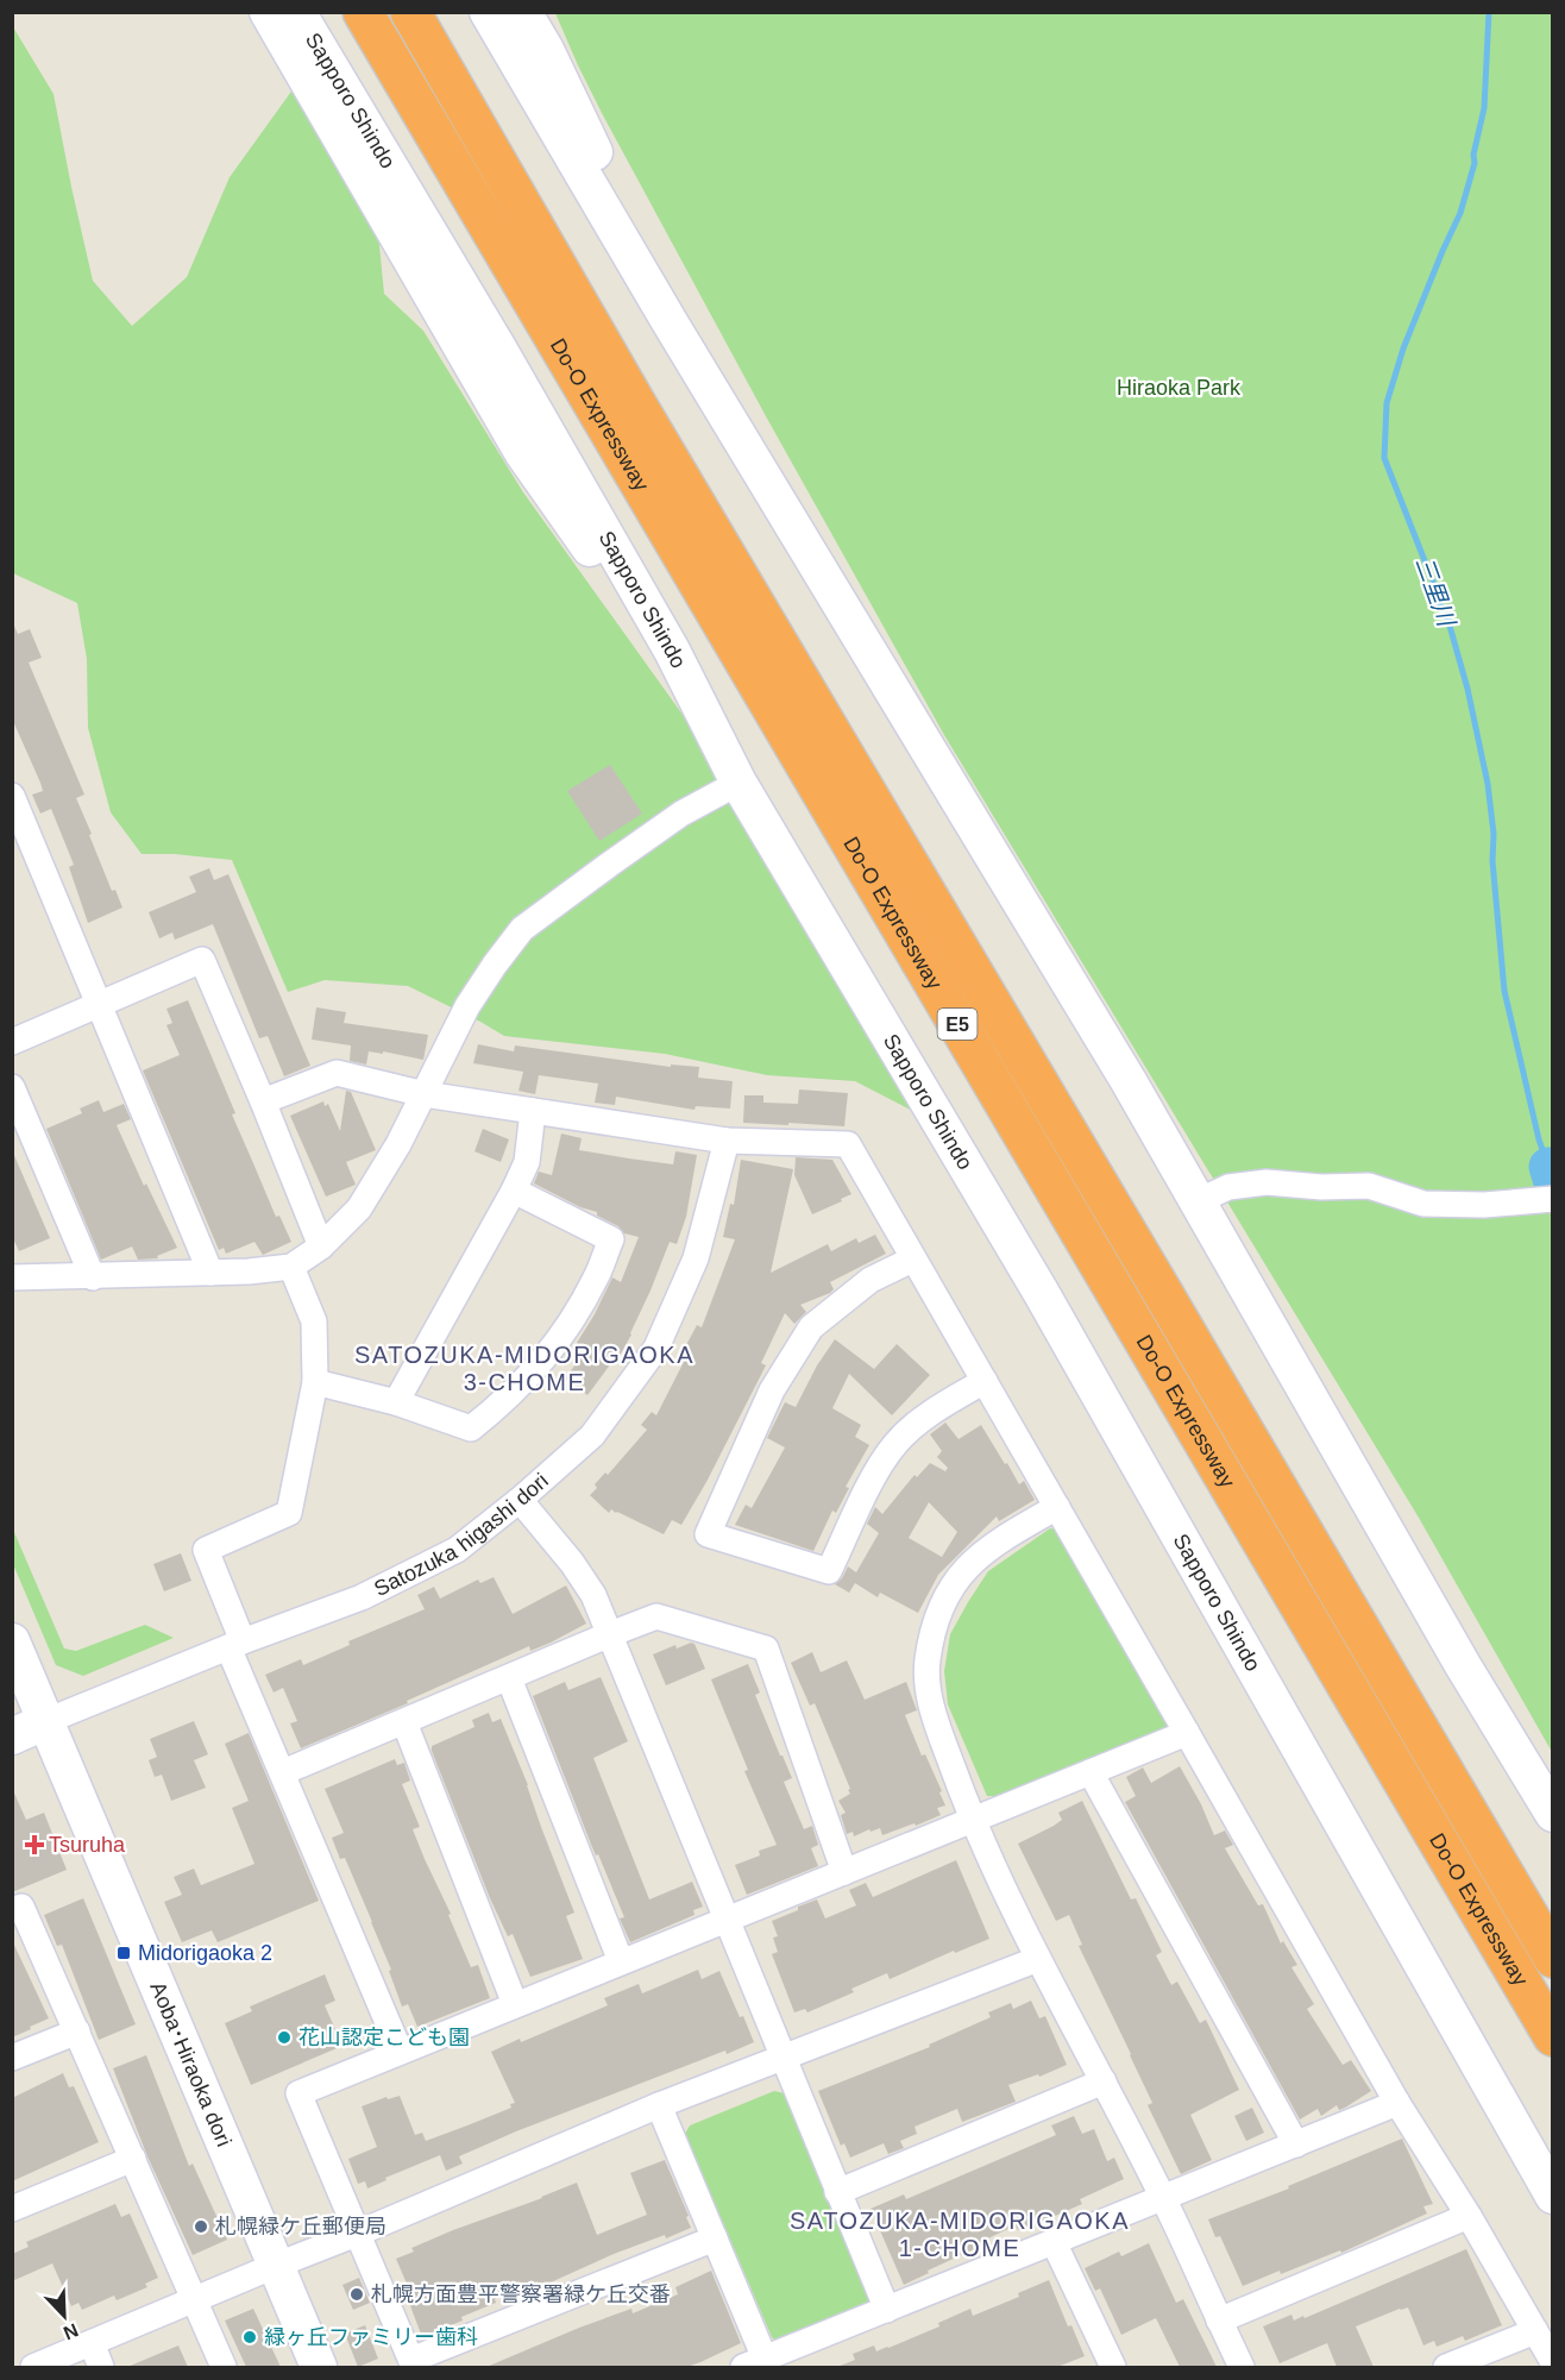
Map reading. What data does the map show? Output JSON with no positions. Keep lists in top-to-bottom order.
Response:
{
  "streets": {
    "highway": ["Do-O Expressway", "E5"],
    "street": ["Sapporo Shindo", "Satozuka higashi dori", "Aoba･Hiraoka dori"]
  },
  "crossings": [
    ["Satozuka higashi dori", "Aoba･Hiraoka dori"]
  ],
  "districts": ["SATOZUKA-MIDORIGAOKA 3-CHOME", "SATOZUKA-MIDORIGAOKA 1-CHOME"],
  "water": ["三里川"],
  "parks": ["Hiraoka Park"],
  "places": {
    "health": ["Tsuruha"],
    "transit": ["Midorigaoka 2"],
    "other": [
      "花山認定こども園",
      "札幌緑ケ丘郵便局",
      "札幌方面豊平警察署緑ケ丘交番",
      "緑ヶ丘ファミリー歯科"
    ]
  },
  "north": "bottom right"
}
